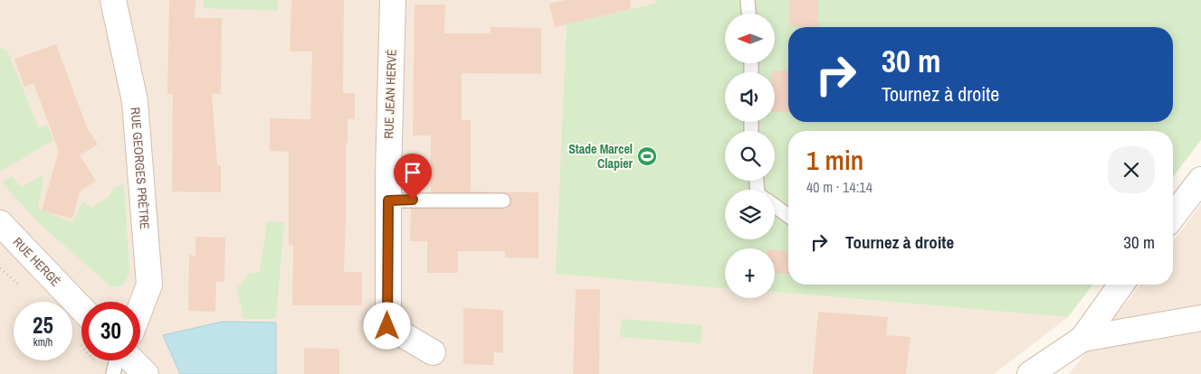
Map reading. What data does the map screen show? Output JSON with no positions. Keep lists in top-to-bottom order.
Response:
{
  "streets": {
    "street": ["RUE JEAN HERVÉ", "RUE GEORGES PRÊTRE", "RUE HERGÉ"]
  },
  "places": {
    "sports": ["Stade Marcel Clapier"]
  },
  "north": "left",
  "page": {
    "map_buttons": "+",
    "turn": ["30 m", "Tournez à droite"],
    "heading": ["1 min", "40 m · 14:14"],
    "list": [
      {
        "name": "Tournez à droite",
        "value": "30 m"
      }
    ],
    "speed": "25 km/h",
    "limit": "30"
  }
}
